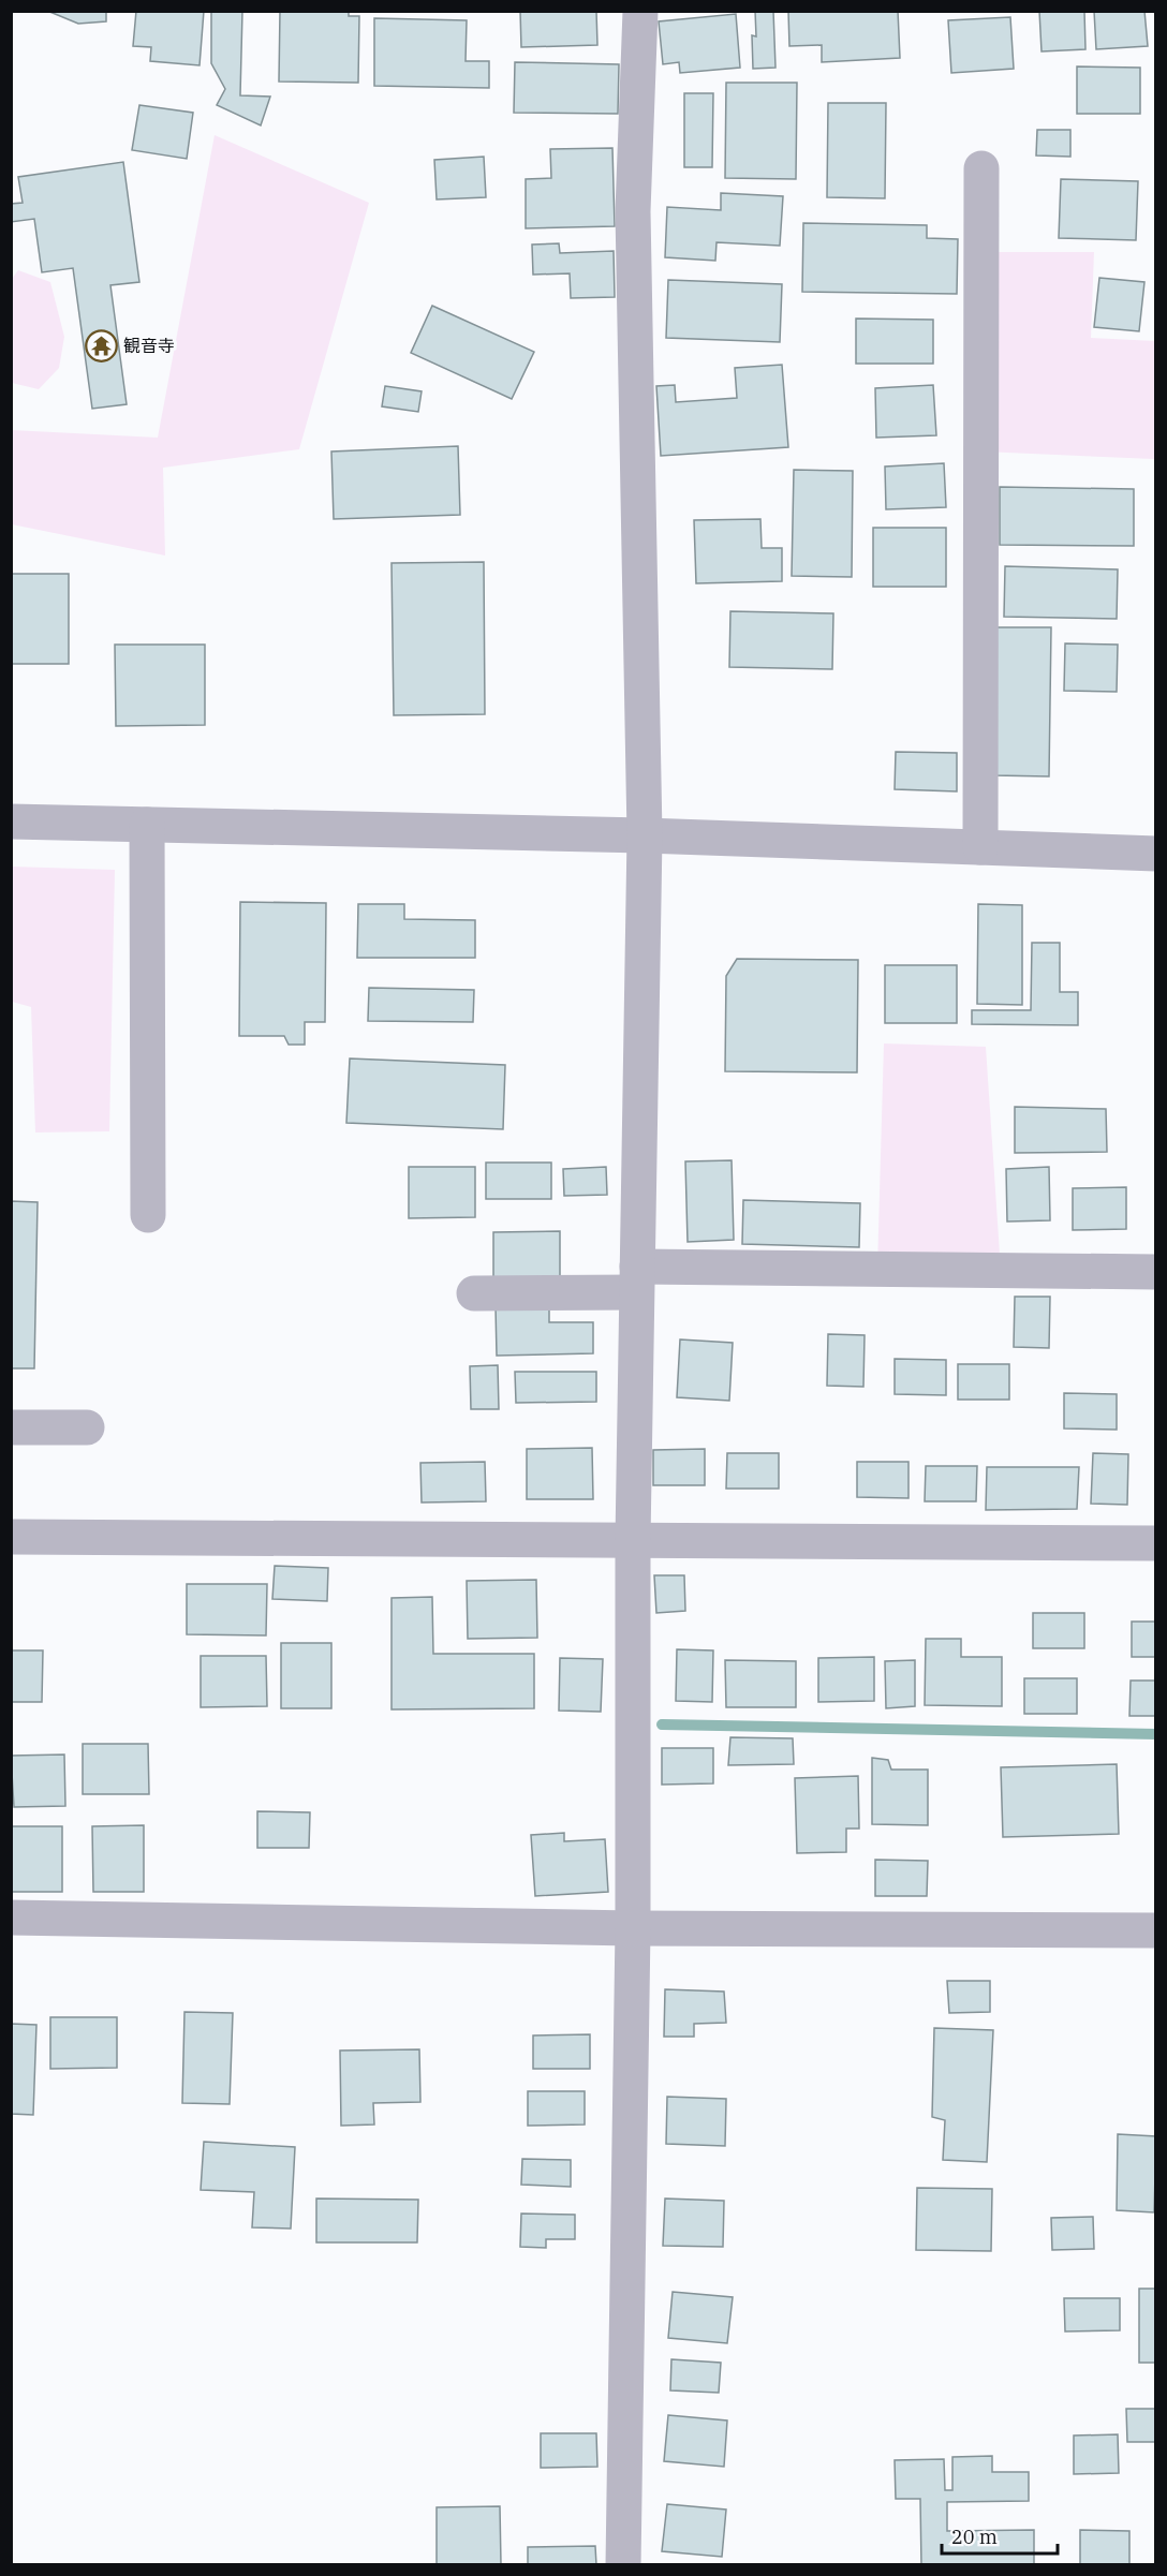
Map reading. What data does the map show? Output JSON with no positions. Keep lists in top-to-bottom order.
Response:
{
  "places": {
    "temple": ["観音寺"]
  },
  "scale_bar": "20 m"
}
